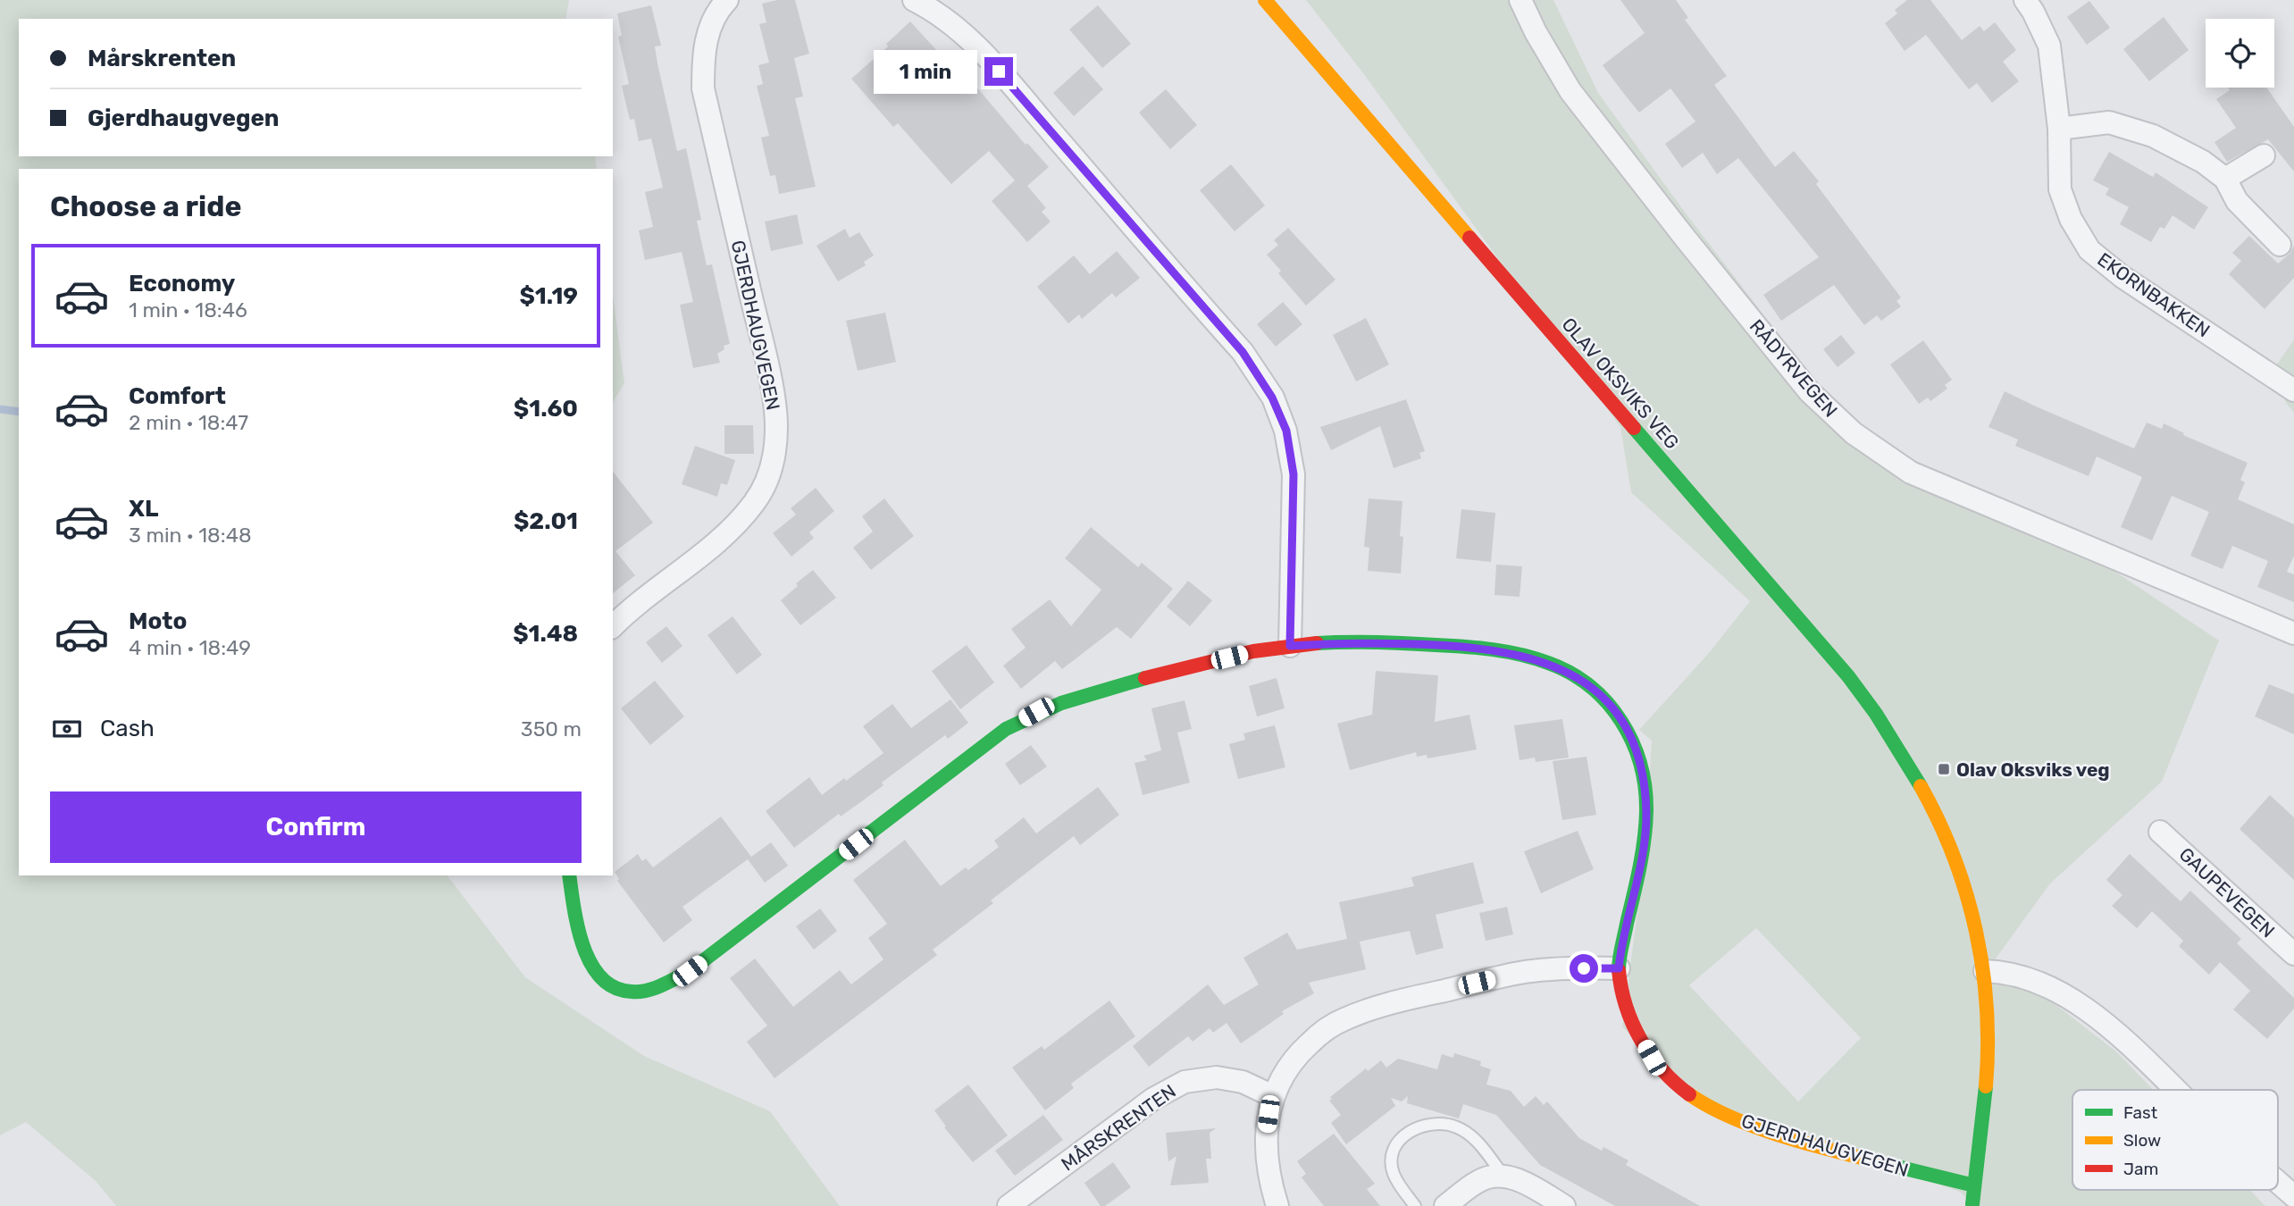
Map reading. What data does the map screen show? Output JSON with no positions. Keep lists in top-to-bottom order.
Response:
{
  "streets": {
    "street": [
      "EKORNBAKKEN",
      "GJERDHAUGVEGEN",
      "RÅDYRVEGEN",
      "OLAV OKSVIKS VEG",
      "GAUPEVEGEN",
      "MÅRSKRENTEN"
    ]
  },
  "crossings": [
    ["GJERDHAUGVEGEN", "OLAV OKSVIKS VEG"]
  ],
  "places": {
    "transit": ["Olav Oksviks veg"]
  },
  "legend": ["Fast", "Slow", "Jam"],
  "page": {
    "banner": ["Mårskrenten", "Gjerdhaugvegen"],
    "bubble": "1 min",
    "heading": "Choose a ride",
    "list": [
      {
        "name": "Economy",
        "note": "1 min · 18:46",
        "value": "$1.19"
      },
      {
        "name": "Comfort",
        "note": "2 min · 18:47",
        "value": "$1.60"
      },
      {
        "name": "XL",
        "note": "3 min · 18:48",
        "value": "$2.01"
      },
      {
        "name": "Moto",
        "note": "4 min · 18:49",
        "value": "$1.48"
      }
    ],
    "pay": ["Cash", "350 m"],
    "buttons": "Confirm"
  }
}
